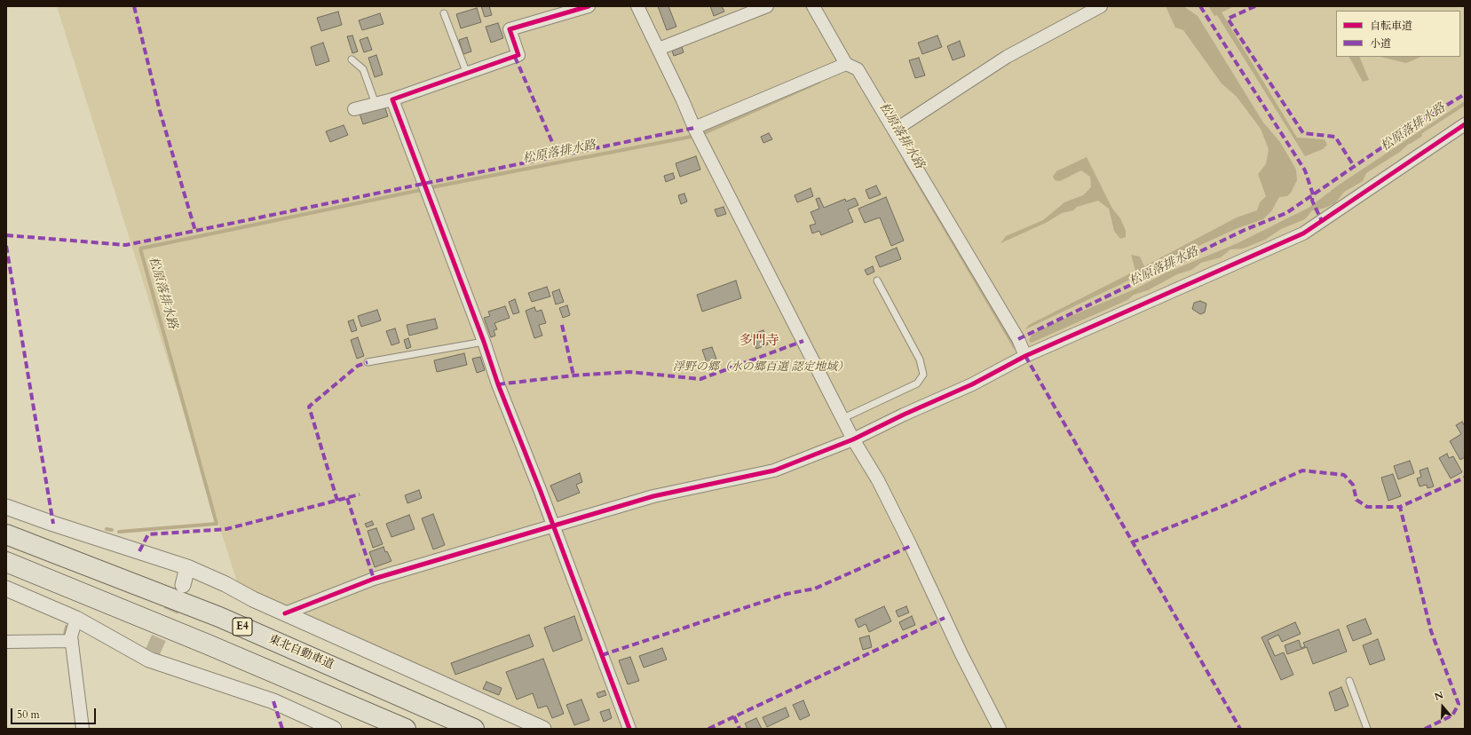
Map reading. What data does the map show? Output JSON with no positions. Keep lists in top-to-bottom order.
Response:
{
  "streets": {
    "highway": ["E4", "東北自動車道"]
  },
  "districts": ["多門寺"],
  "water": ["松原落排水路"],
  "parks": ["浮野の郷（水の郷百選 認定地域）"],
  "legend": ["自転車道", "小道"],
  "scale_bar": "50 m",
  "north": "top"
}
